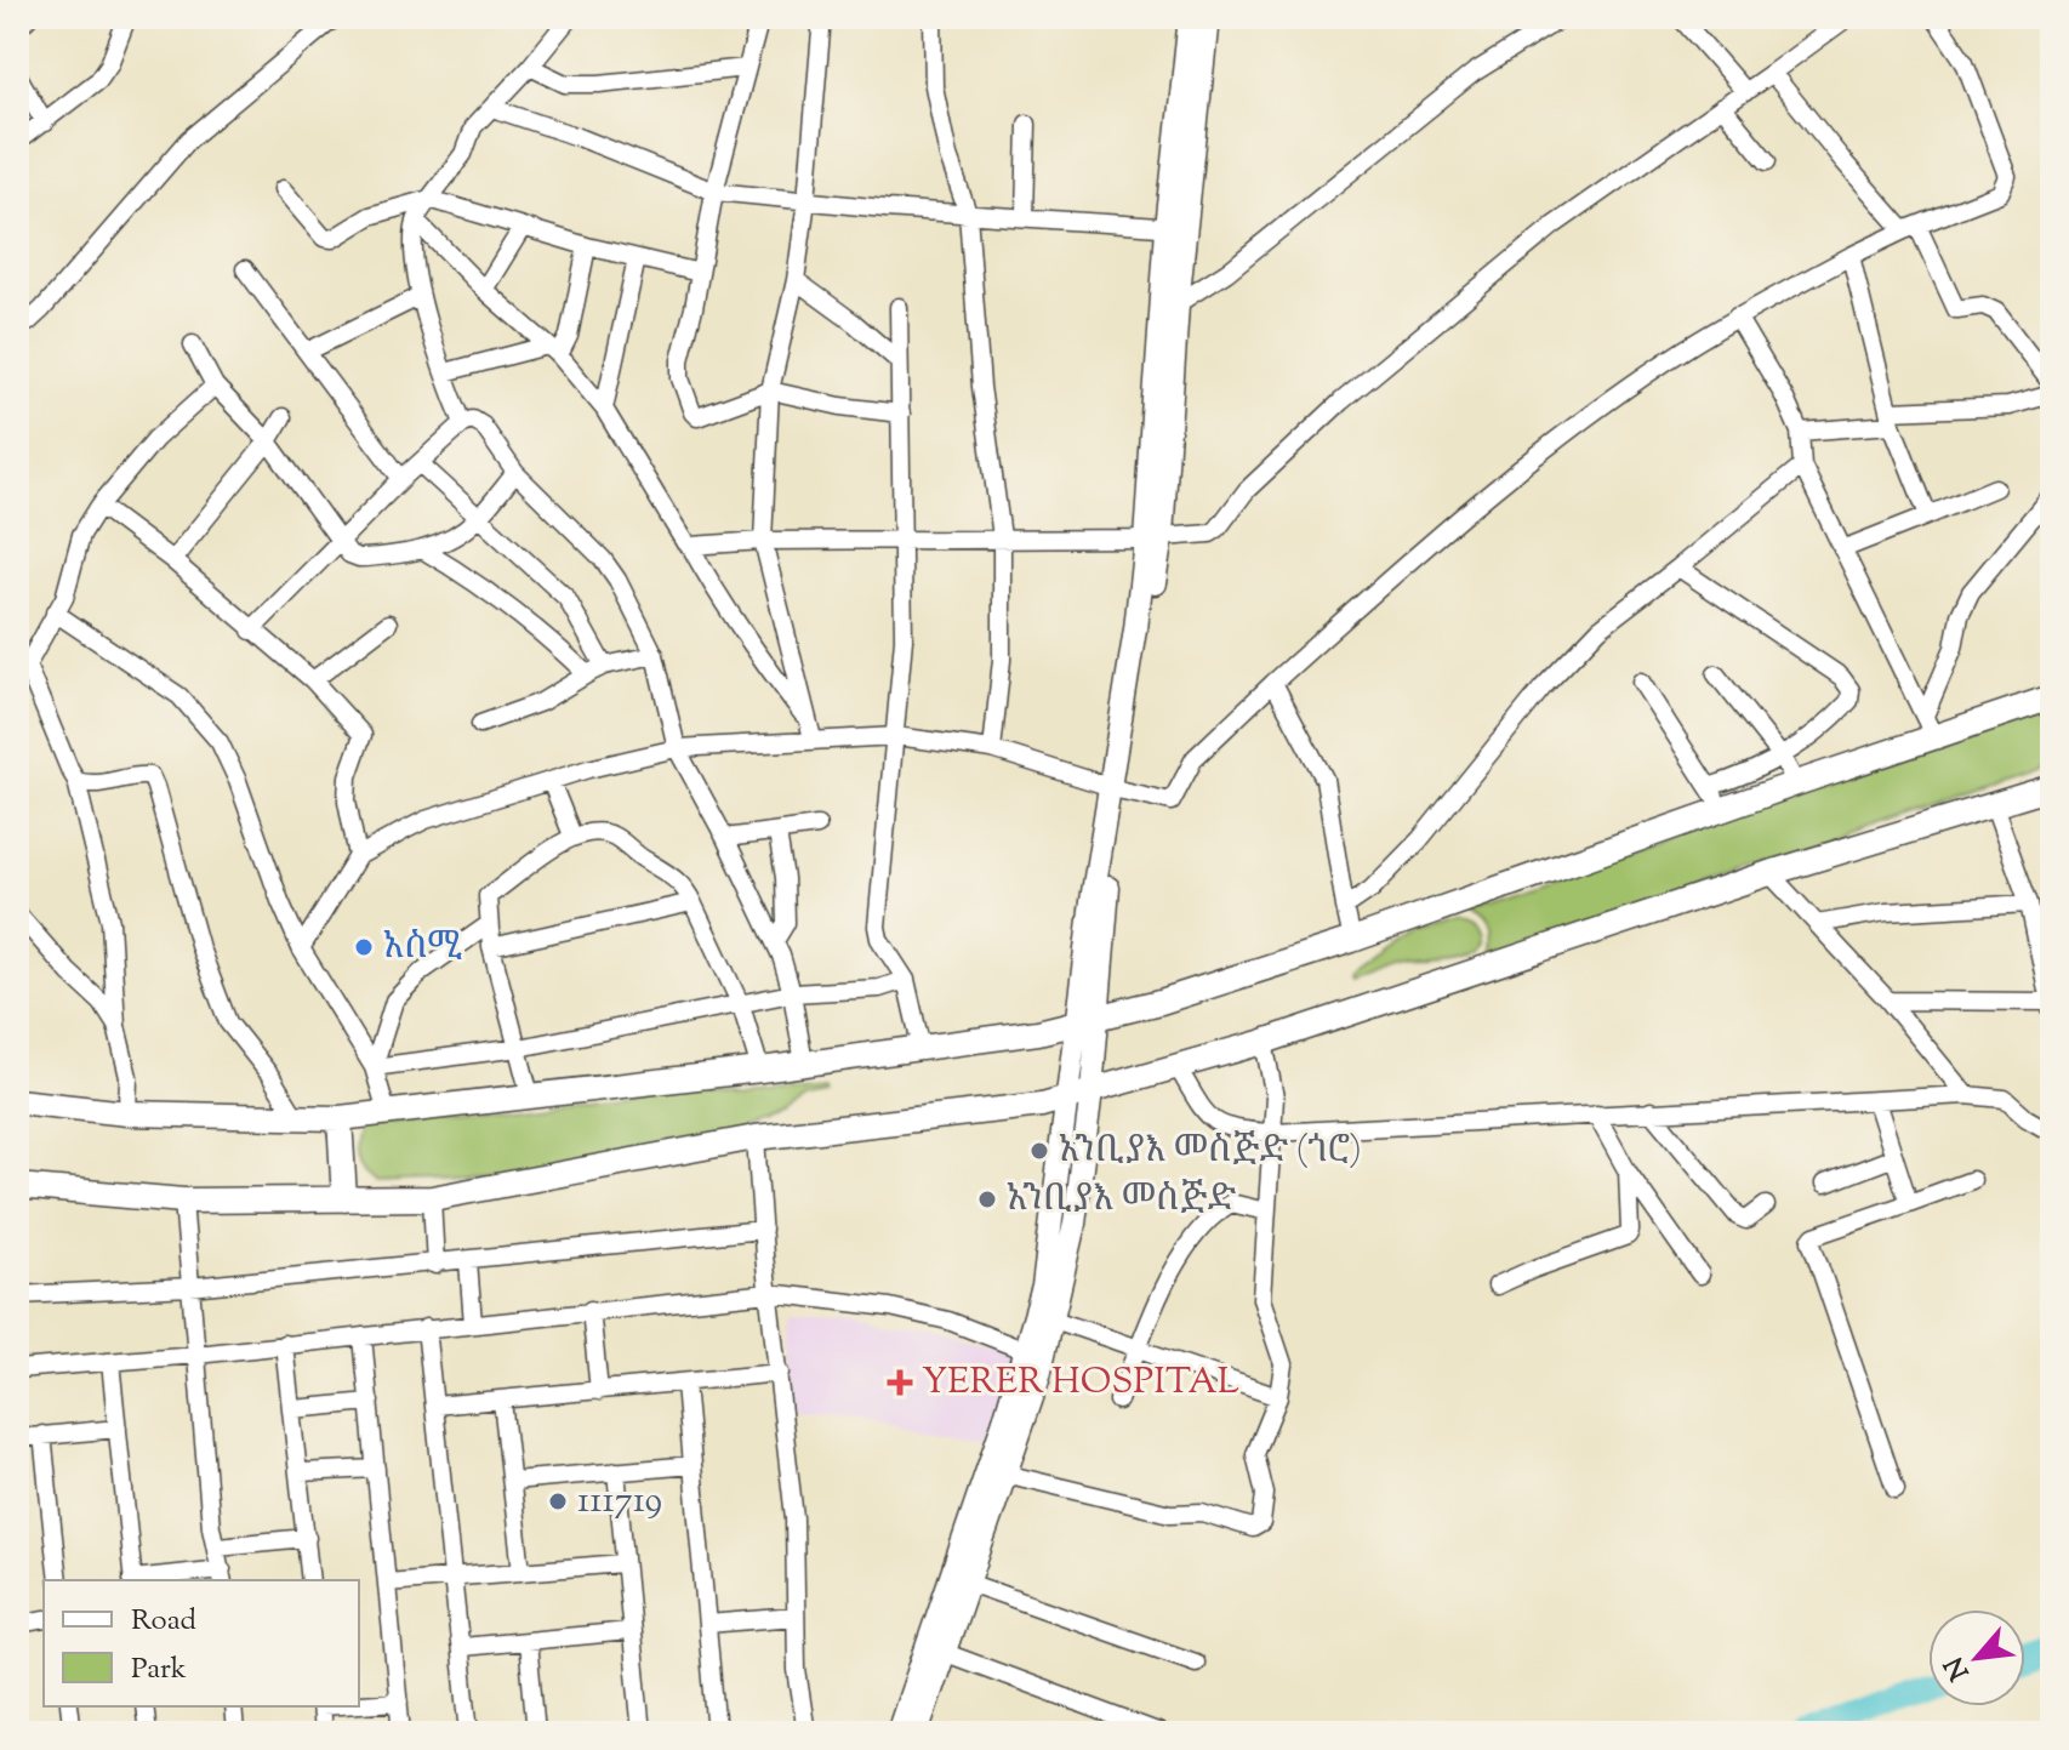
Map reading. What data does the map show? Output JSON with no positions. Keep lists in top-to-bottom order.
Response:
{
  "places": {
    "other": [
      "አስሚ",
      "አንቢያእ መስጅድ (ጎሮ)",
      "አንቢያእ መስጅድ",
      "111719"
    ],
    "health": ["YERER HOSPITAL"]
  },
  "legend": ["Road", "Park"],
  "north": "bottom left"
}
